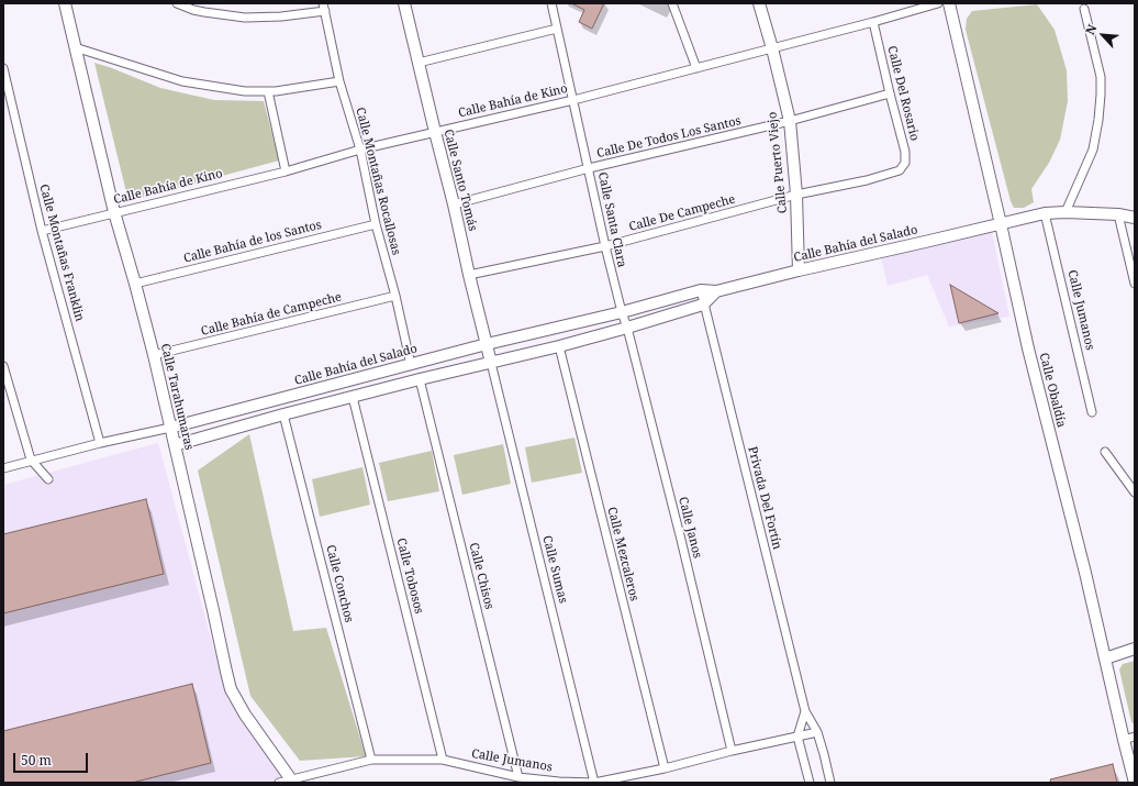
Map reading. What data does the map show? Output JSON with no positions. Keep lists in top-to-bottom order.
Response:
{
  "streets": {
    "street": [
      "Calle Del Rosario",
      "Calle Bahía de Kino",
      "Calle De Todos Los Santos",
      "Calle Puerto Viejo",
      "Calle Santo Tomás",
      "Calle Montañas Rocallosas",
      "Calle De Campeche",
      "Calle Santa Clara",
      "Calle Bahía de los Santos",
      "Calle Bahía del Salado",
      "Calle Montañas Franklin",
      "Calle Jumanos",
      "Calle Bahía de Campeche",
      "Calle Obaldía",
      "Calle Tarahumaras",
      "Privada Del Fortín",
      "Calle Janos",
      "Calle Mezcaleros",
      "Calle Sumas",
      "Calle Tobosos",
      "Calle Chisos",
      "Calle Conchos"
    ]
  },
  "crossings": [
    ["Calle Del Rosario", "Calle Bahía de Kino"],
    ["Calle Del Rosario", "Calle De Todos Los Santos"],
    ["Calle Del Rosario", "Calle De Campeche"],
    ["Calle Bahía de Kino", "Calle Puerto Viejo"],
    ["Calle Bahía de Kino", "Calle Santo Tomás"],
    ["Calle Bahía de Kino", "Calle Montañas Rocallosas"],
    ["Calle Bahía de Kino", "Calle Santa Clara"],
    ["Calle Bahía de Kino", "Calle Montañas Franklin"],
    ["Calle Bahía de Kino", "Calle Tarahumaras"],
    ["Calle De Todos Los Santos", "Calle Puerto Viejo"],
    ["Calle De Todos Los Santos", "Calle Santo Tomás"],
    ["Calle De Todos Los Santos", "Calle Santa Clara"],
    ["Calle Puerto Viejo", "Calle De Campeche"],
    ["Calle Puerto Viejo", "Calle Bahía del Salado"],
    ["Calle Santo Tomás", "Calle De Campeche"],
    ["Calle Santo Tomás", "Calle Bahía del Salado"],
    ["Calle Santo Tomás", "Calle Sumas"],
    ["Calle Montañas Rocallosas", "Calle Bahía de los Santos"],
    ["Calle Montañas Rocallosas", "Calle Bahía del Salado"],
    ["Calle Montañas Rocallosas", "Calle Bahía de Campeche"],
    ["Calle De Campeche", "Calle Santa Clara"],
    ["Calle Santa Clara", "Calle Bahía del Salado"],
    ["Calle Santa Clara", "Calle Janos"],
    ["Calle Bahía de los Santos", "Calle Tarahumaras"],
    ["Calle Bahía del Salado", "Calle Montañas Franklin"],
    ["Calle Bahía del Salado", "Calle Jumanos"],
    ["Calle Bahía del Salado", "Calle Obaldía"],
    ["Calle Bahía del Salado", "Calle Tarahumaras"],
    ["Calle Bahía del Salado", "Privada Del Fortín"],
    ["Calle Bahía del Salado", "Calle Janos"],
    ["Calle Jumanos", "Calle Tarahumaras"],
    ["Calle Jumanos", "Privada Del Fortín"],
    ["Calle Jumanos", "Calle Janos"],
    ["Calle Jumanos", "Calle Mezcaleros"],
    ["Calle Jumanos", "Calle Sumas"],
    ["Calle Jumanos", "Calle Tobosos"],
    ["Calle Jumanos", "Calle Chisos"],
    ["Calle Jumanos", "Calle Conchos"],
    ["Calle Bahía de Campeche", "Calle Tarahumaras"]
  ],
  "scale_bar": "50 m",
  "north": "top left"
}
